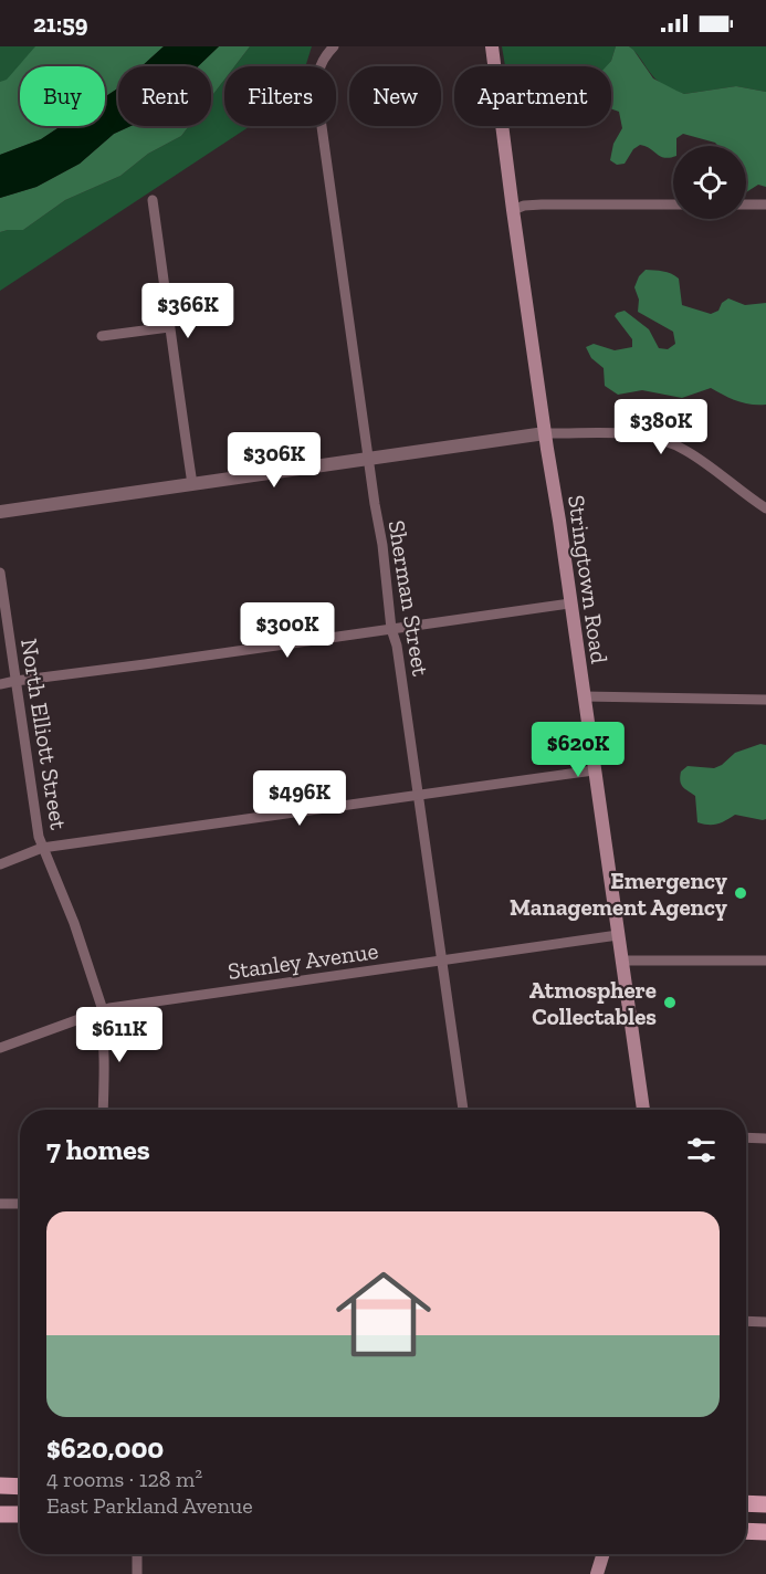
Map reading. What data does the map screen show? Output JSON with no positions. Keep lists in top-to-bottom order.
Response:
{
  "streets": {
    "main road": ["Stringtown Road"],
    "street": ["Sherman Street", "North Elliott Street", "Stanley Avenue"]
  },
  "crossings": [
    ["Stringtown Road", "Stanley Avenue"],
    ["Sherman Street", "Stanley Avenue"],
    ["North Elliott Street", "Stanley Avenue"]
  ],
  "places": ["Emergency Management Agency", "Atmosphere Collectables"],
  "page": {
    "status": "21:59",
    "chip": [
      "Buy",
      "Rent",
      "Filters",
      "New",
      "Apartment"
    ],
    "price": [
      "$366K",
      "$380K",
      "$306K",
      "$300K",
      "$620K",
      "$496K",
      "$611K"
    ],
    "heading": "7 homes",
    "list": [
      {
        "name": "$620,000",
        "note": "4 rooms · 128 m² · East Parkland Avenue"
      }
    ]
  }
}
